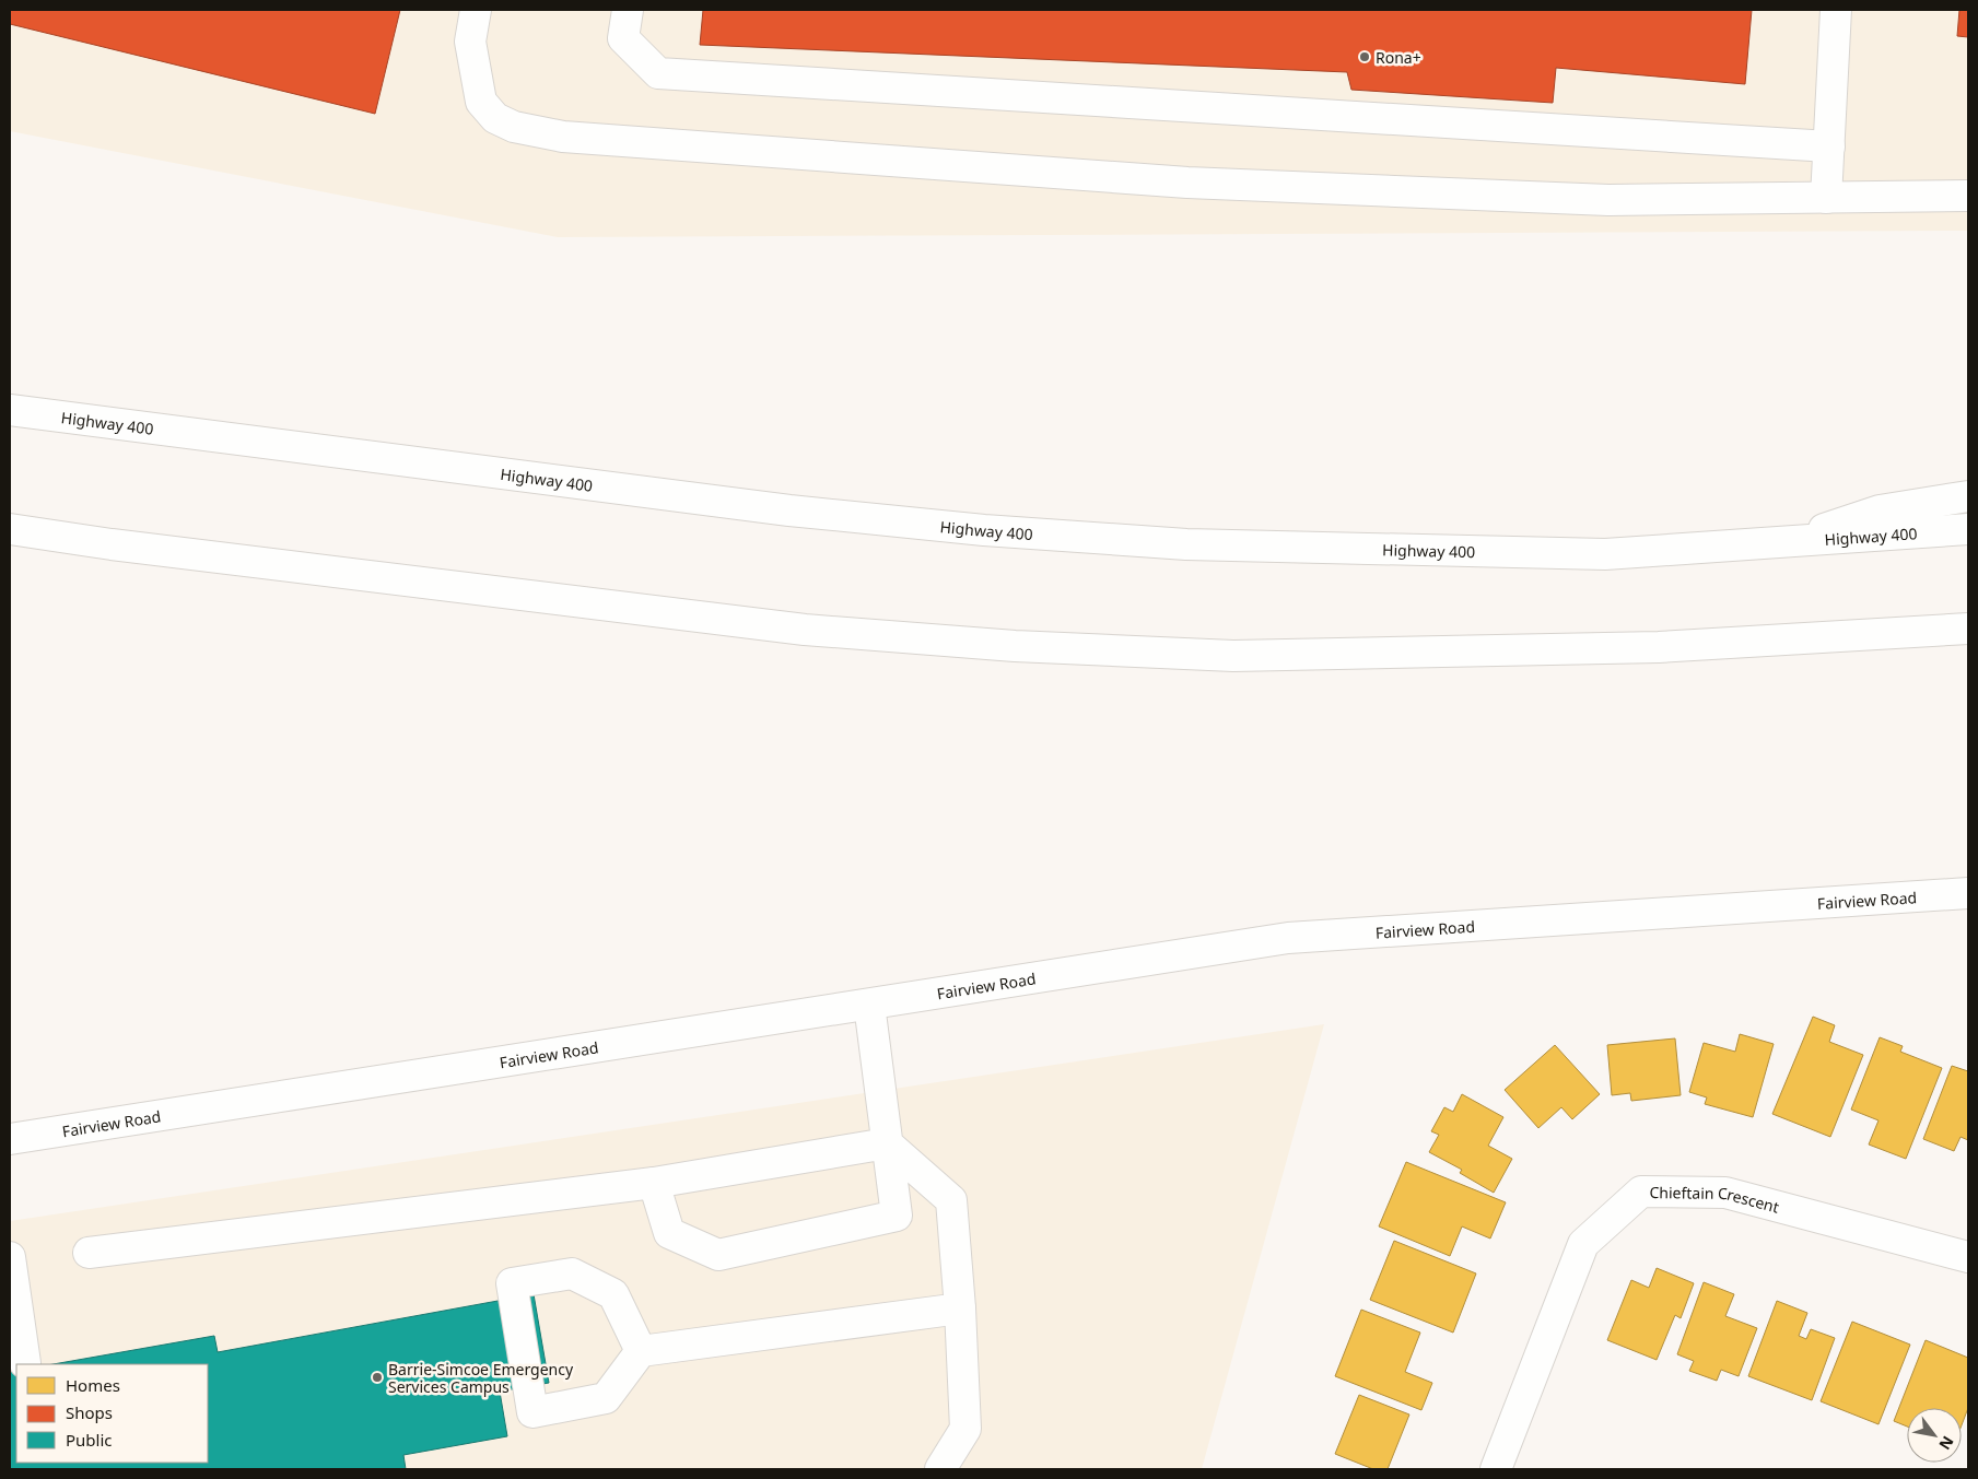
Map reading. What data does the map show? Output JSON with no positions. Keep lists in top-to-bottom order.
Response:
{
  "streets": {
    "main road": ["Highway 400", "Fairview Road", "Chieftain Crescent"]
  },
  "places": ["Rona+", "Barrie-Simcoe Emergency Services Campus"],
  "legend": ["Homes", "Shops", "Public"],
  "north": "bottom right"
}
